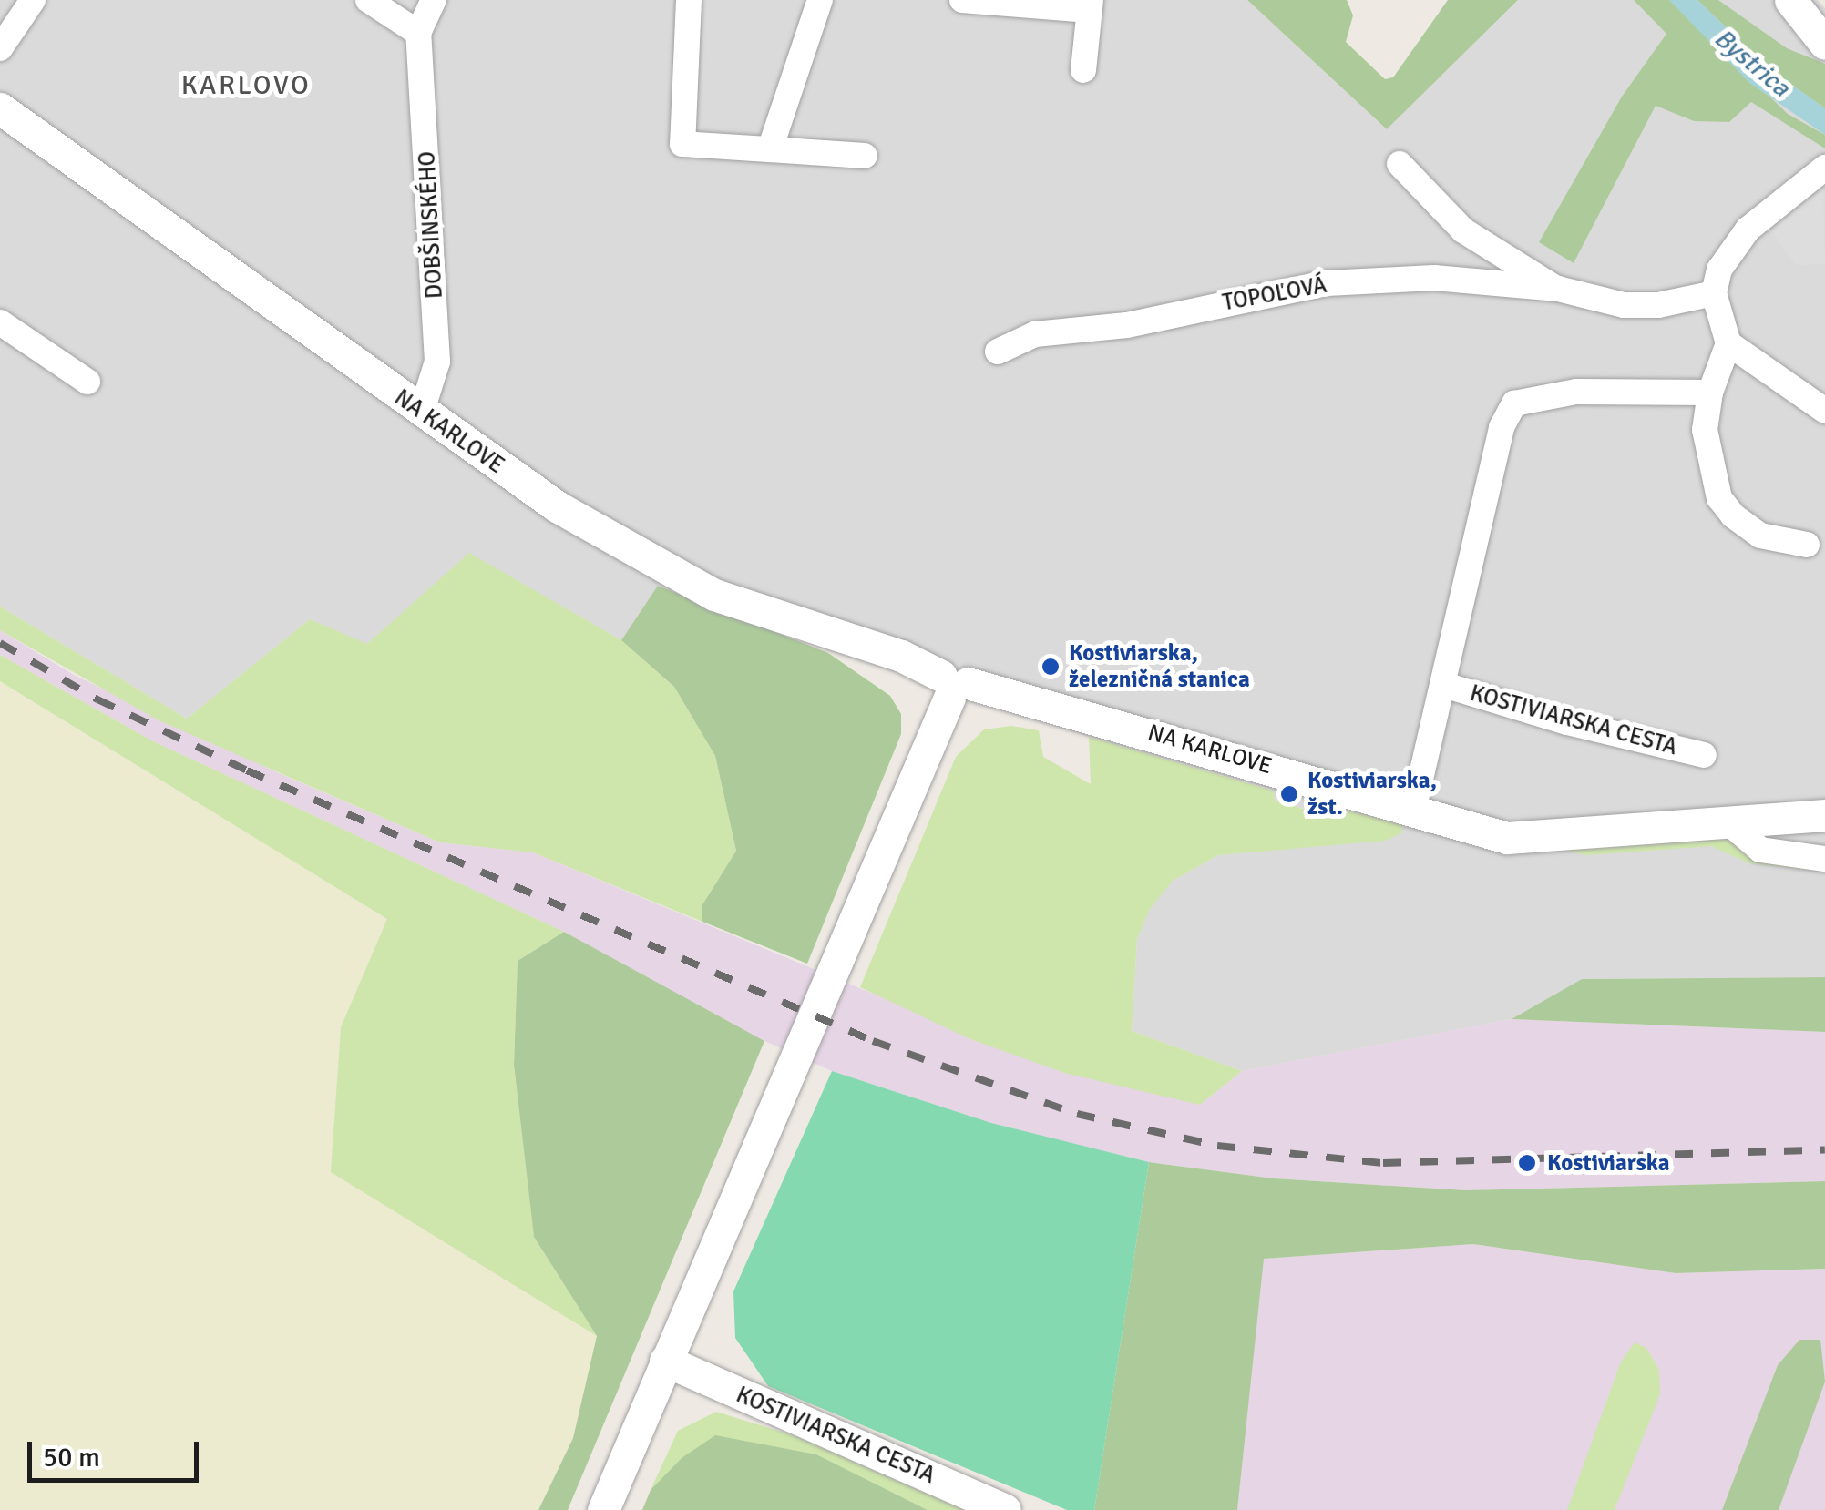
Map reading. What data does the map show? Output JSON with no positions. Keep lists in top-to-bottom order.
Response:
{
  "streets": {
    "street": [
      "DOBŠINSKÉHO",
      "TOPOĽOVÁ",
      "NA KARLOVE",
      "KOSTIVIARSKA CESTA"
    ]
  },
  "crossings": [
    ["DOBŠINSKÉHO", "NA KARLOVE"]
  ],
  "districts": ["KARLOVO"],
  "water": ["Bystrica"],
  "places": ["Kostiviarska, železničná stanica", "Kostiviarska, žst.", "Kostiviarska"],
  "scale_bar": "50 m"
}
